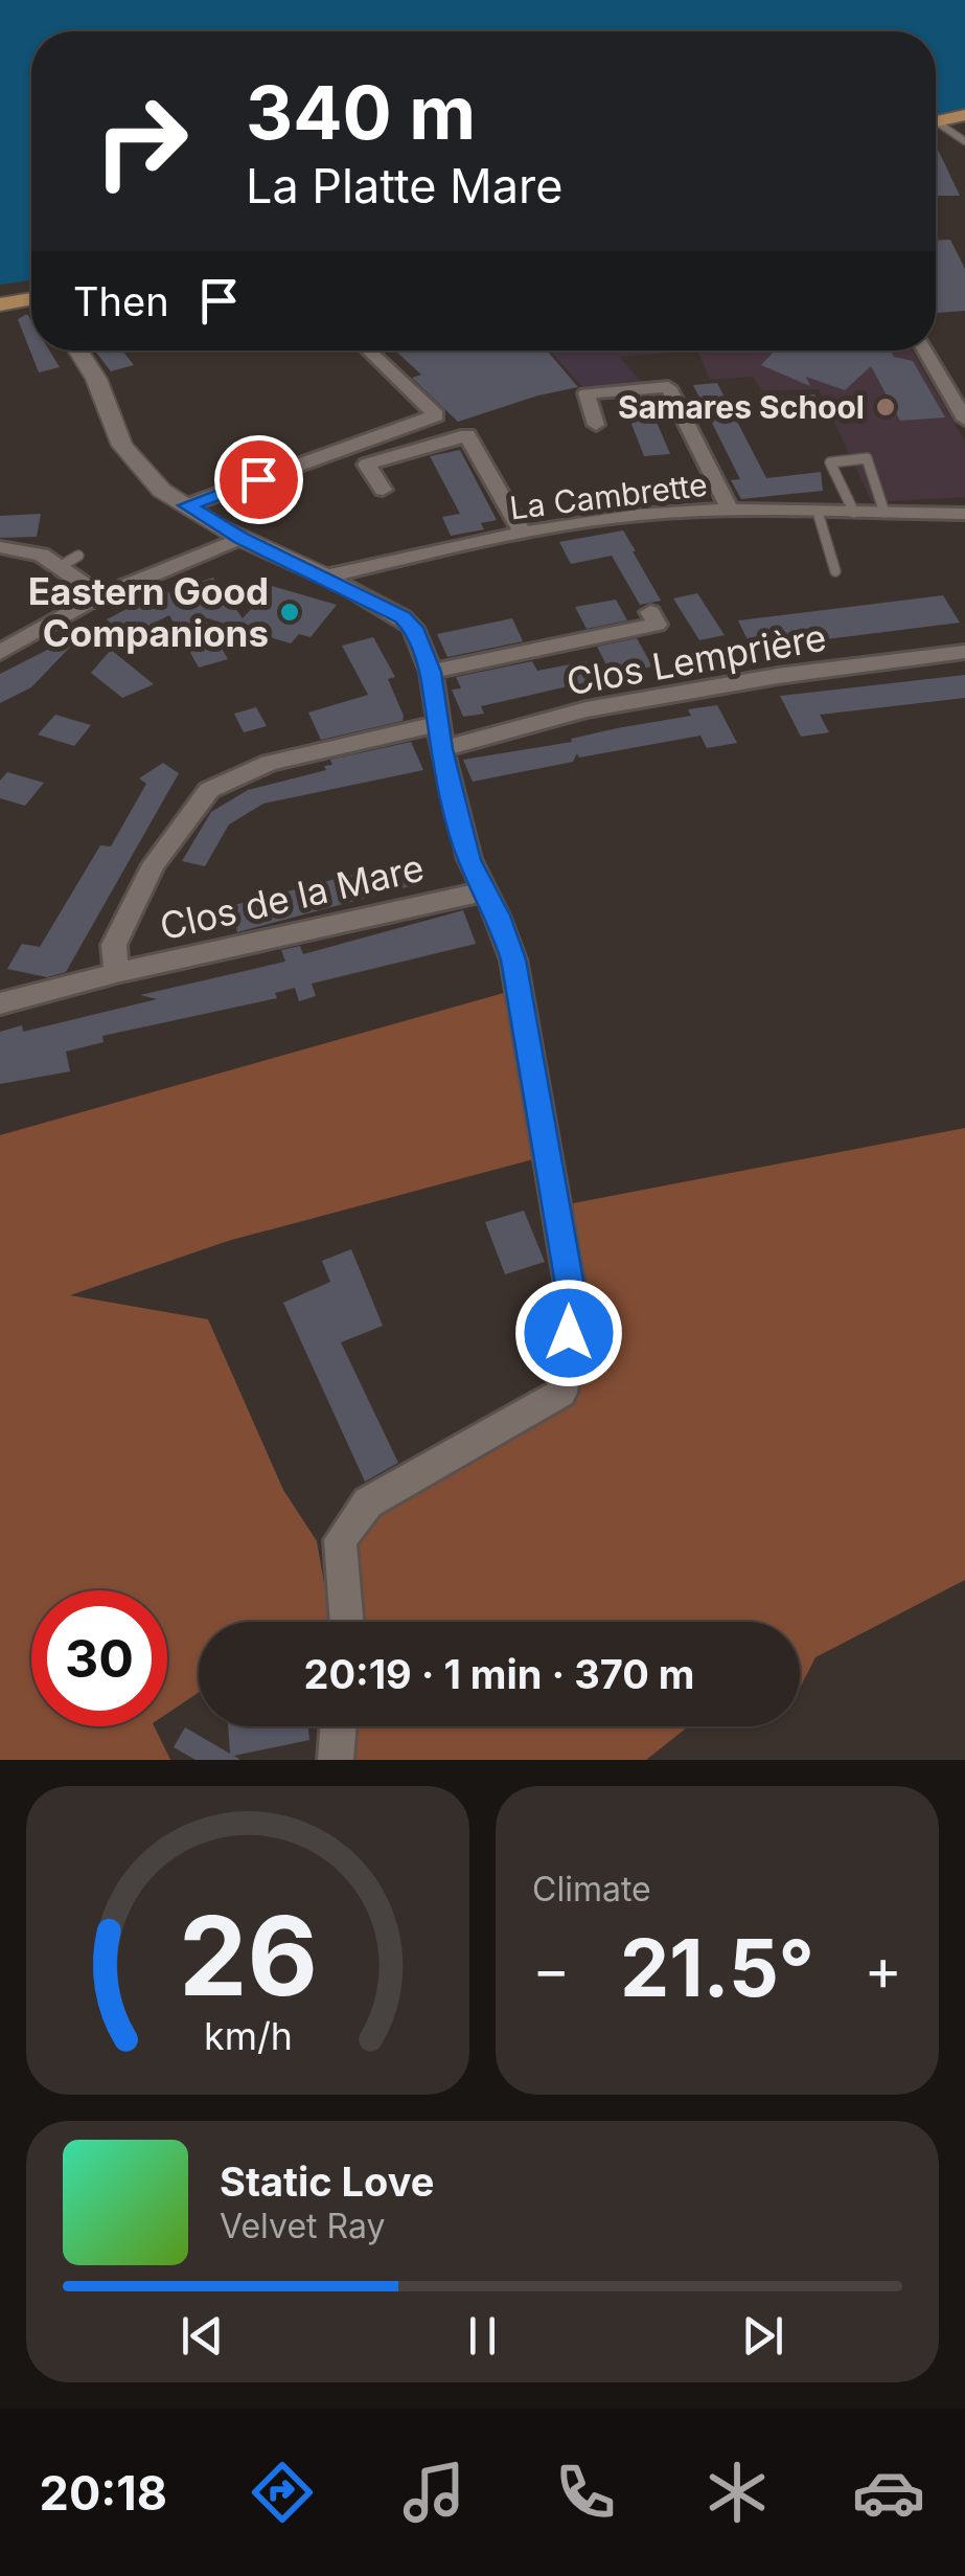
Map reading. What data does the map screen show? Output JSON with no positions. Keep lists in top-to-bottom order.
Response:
{
  "streets": {
    "street": ["La Cambrette", "Clos Lemprière", "Clos de la Mare"]
  },
  "crossings": [
    ["Clos Lemprière", "Clos de la Mare"]
  ],
  "places": ["Samares School", "Eastern Good Companions"],
  "page": {
    "turn": ["340 m", "La Platte Mare"],
    "then": "Then",
    "limit": "30",
    "trip": "20:19 · 1 min · 370 m",
    "tile": "Climate",
    "heat": ["−", "21.5°", "+"],
    "song": ["Static Love", "Velvet Ray"],
    "tabs": "20:18",
    "gauge": ["26", "km/h"]
  }
}
